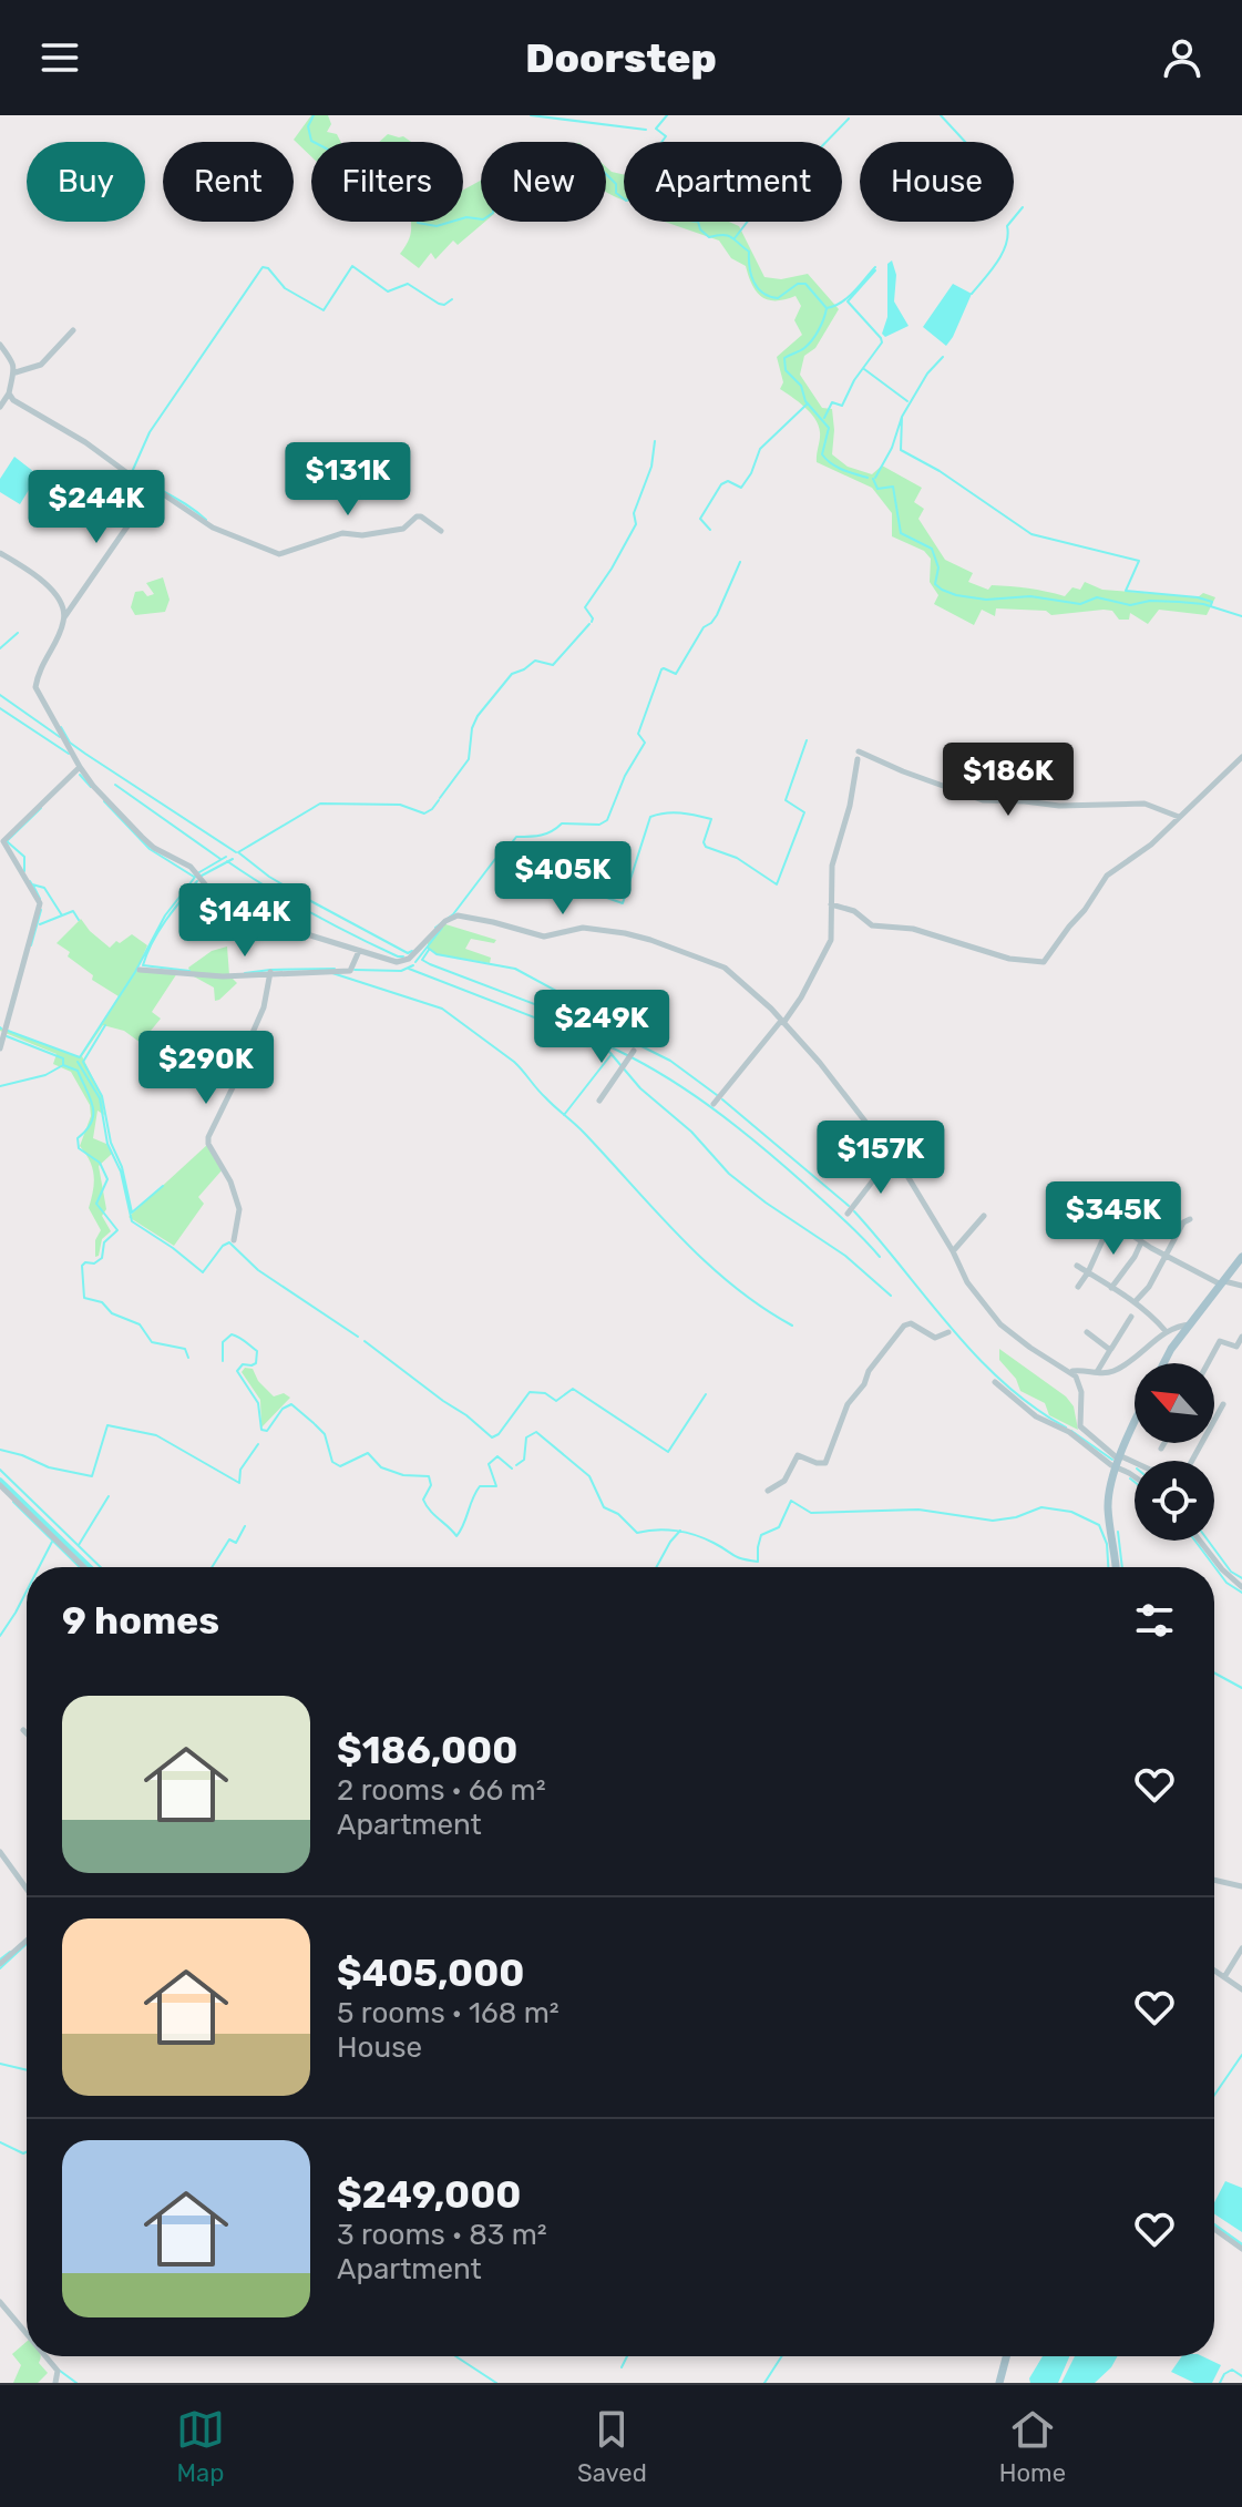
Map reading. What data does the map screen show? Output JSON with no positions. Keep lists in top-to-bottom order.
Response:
{
  "north": "top left",
  "page": {
    "header": "Doorstep",
    "chip": [
      "Buy",
      "Rent",
      "Filters",
      "New",
      "Apartment",
      "House"
    ],
    "price": [
      "$131K",
      "$244K",
      "$186K",
      "$405K",
      "$144K",
      "$249K",
      "$290K",
      "$157K",
      "$345K"
    ],
    "heading": "9 homes",
    "list": [
      {
        "name": "$186,000",
        "note": "2 rooms · 66 m² · Apartment"
      },
      {
        "name": "$405,000",
        "note": "5 rooms · 168 m² · House"
      },
      {
        "name": "$249,000",
        "note": "3 rooms · 83 m² · Apartment"
      }
    ],
    "tabs": ["Map", "Saved", "Home"]
  }
}
